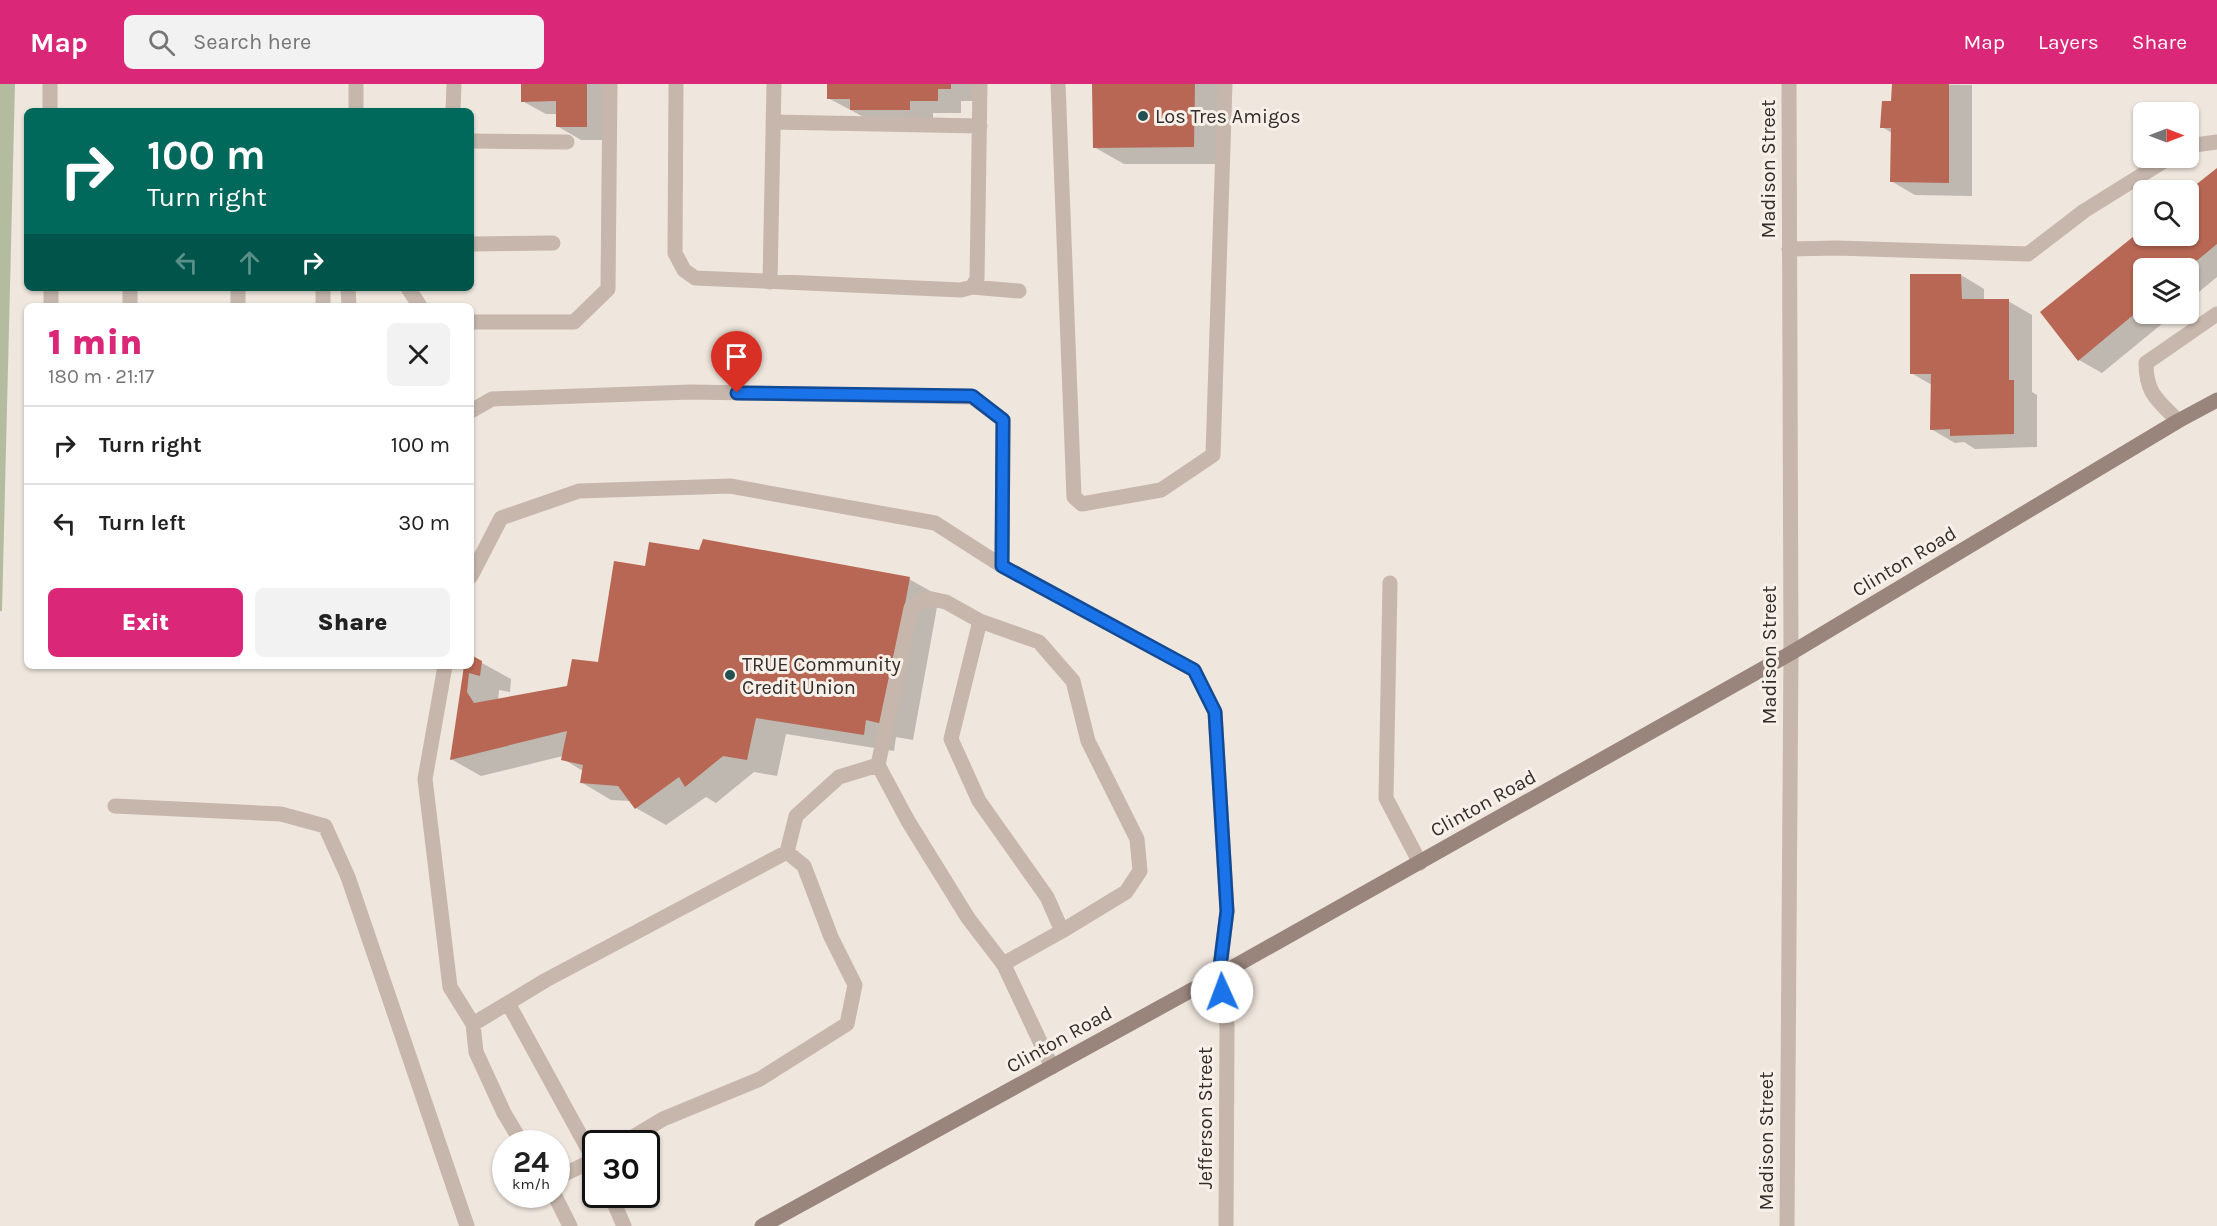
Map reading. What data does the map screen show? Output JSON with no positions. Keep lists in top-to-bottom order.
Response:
{
  "streets": {
    "main road": ["Clinton Road"],
    "street": ["Madison Street", "Jefferson Street"]
  },
  "crossings": [
    ["Madison Street", "Clinton Road"],
    ["Clinton Road", "Jefferson Street"]
  ],
  "places": ["Los Tres Amigos", "TRUE Community Credit Union"],
  "north": "right",
  "page": {
    "header": "Map",
    "search": "Search here",
    "nav": ["Map", "Layers", "Share"],
    "turn": ["100 m", "Turn right"],
    "heading": ["1 min", "180 m · 21:17"],
    "list": [
      {
        "name": "Turn right",
        "value": "100 m"
      },
      {
        "name": "Turn left",
        "value": "30 m"
      }
    ],
    "buttons": ["Exit", "Share"],
    "speed": "24 km/h",
    "limit": "30"
  }
}
